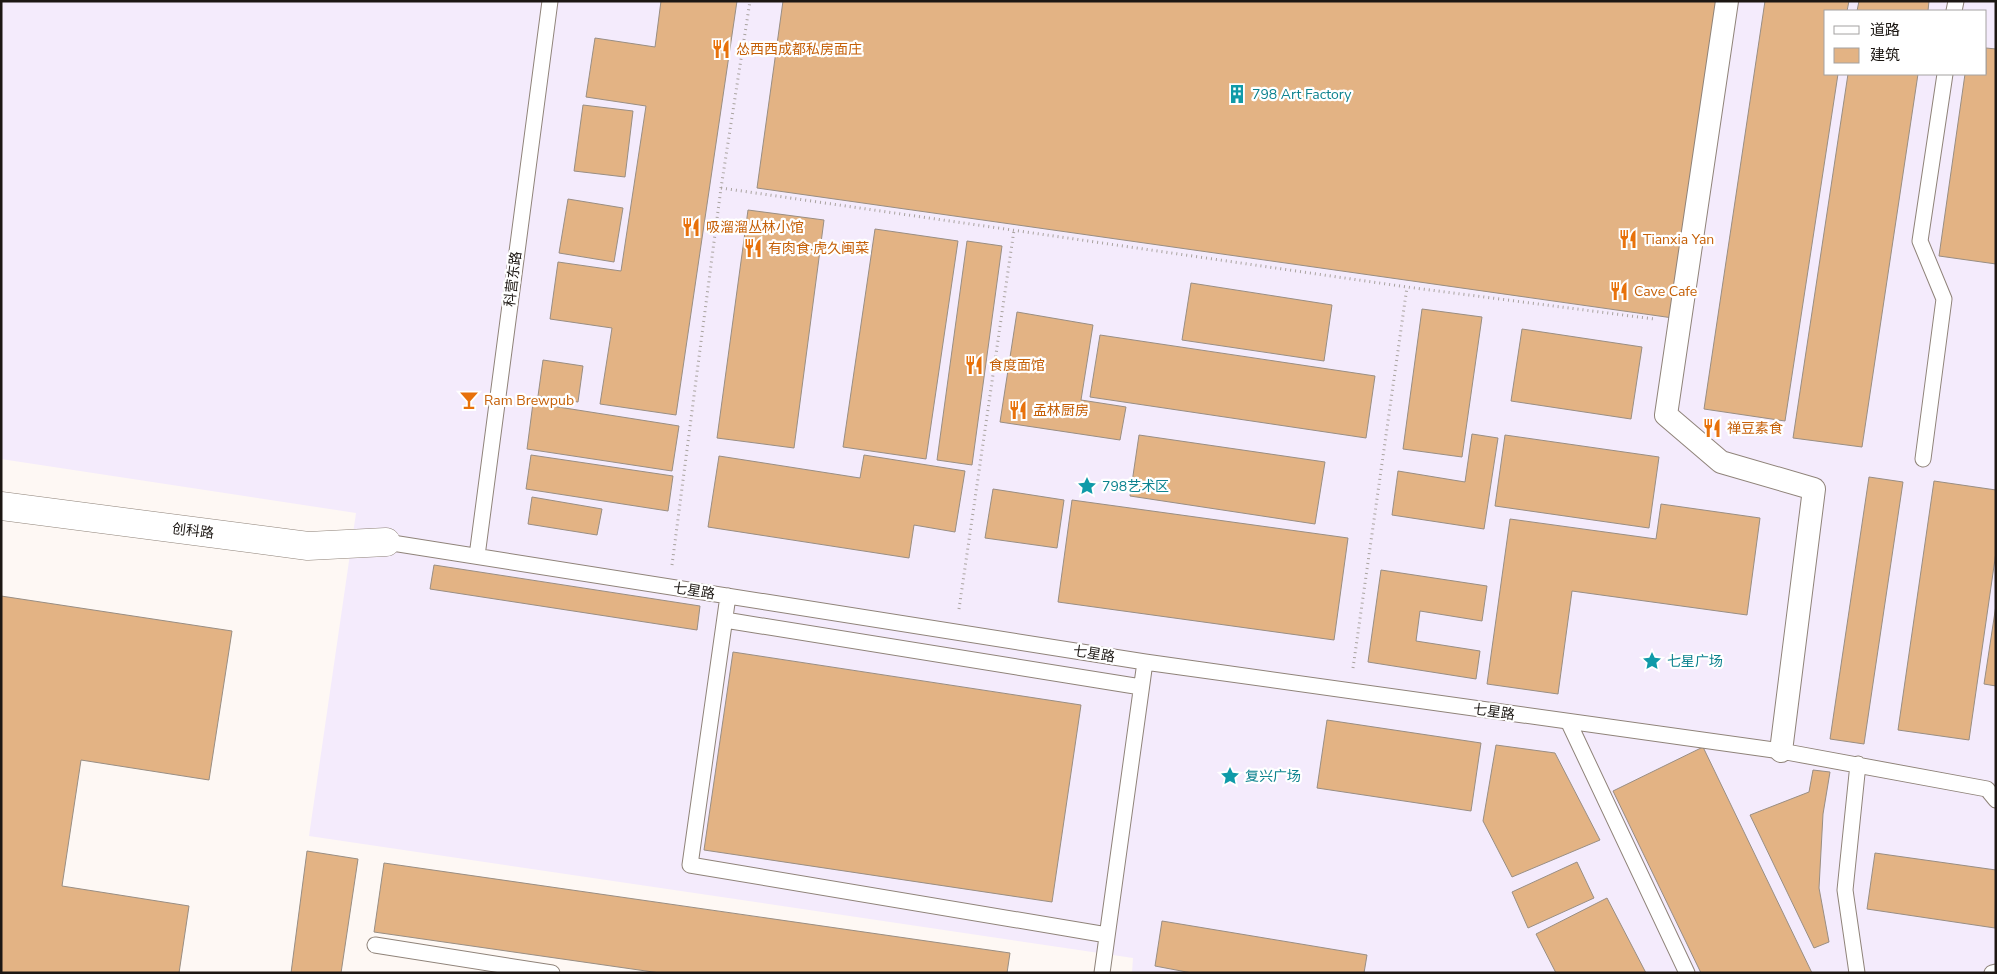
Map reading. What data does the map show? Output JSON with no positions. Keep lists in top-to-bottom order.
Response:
{
  "streets": {
    "street": ["创科路"],
    "lane": ["科营东路", "七星路"]
  },
  "crossings": [
    ["科营东路", "七星路"],
    ["创科路", "七星路"]
  ],
  "places": {
    "restaurant": [
      "怂西西成都私房面庄",
      "吸溜溜丛林小馆",
      "Tianxia Yan",
      "有肉食·虎久闽菜",
      "Cave Cafe",
      "食度面馆",
      "孟林厨房",
      "禅豆素食"
    ],
    "building": ["798 Art Factory"],
    "bar": ["Ram Brewpub"],
    "place": ["798艺术区", "七星广场", "复兴广场"]
  },
  "legend": ["道路", "建筑"]
}
